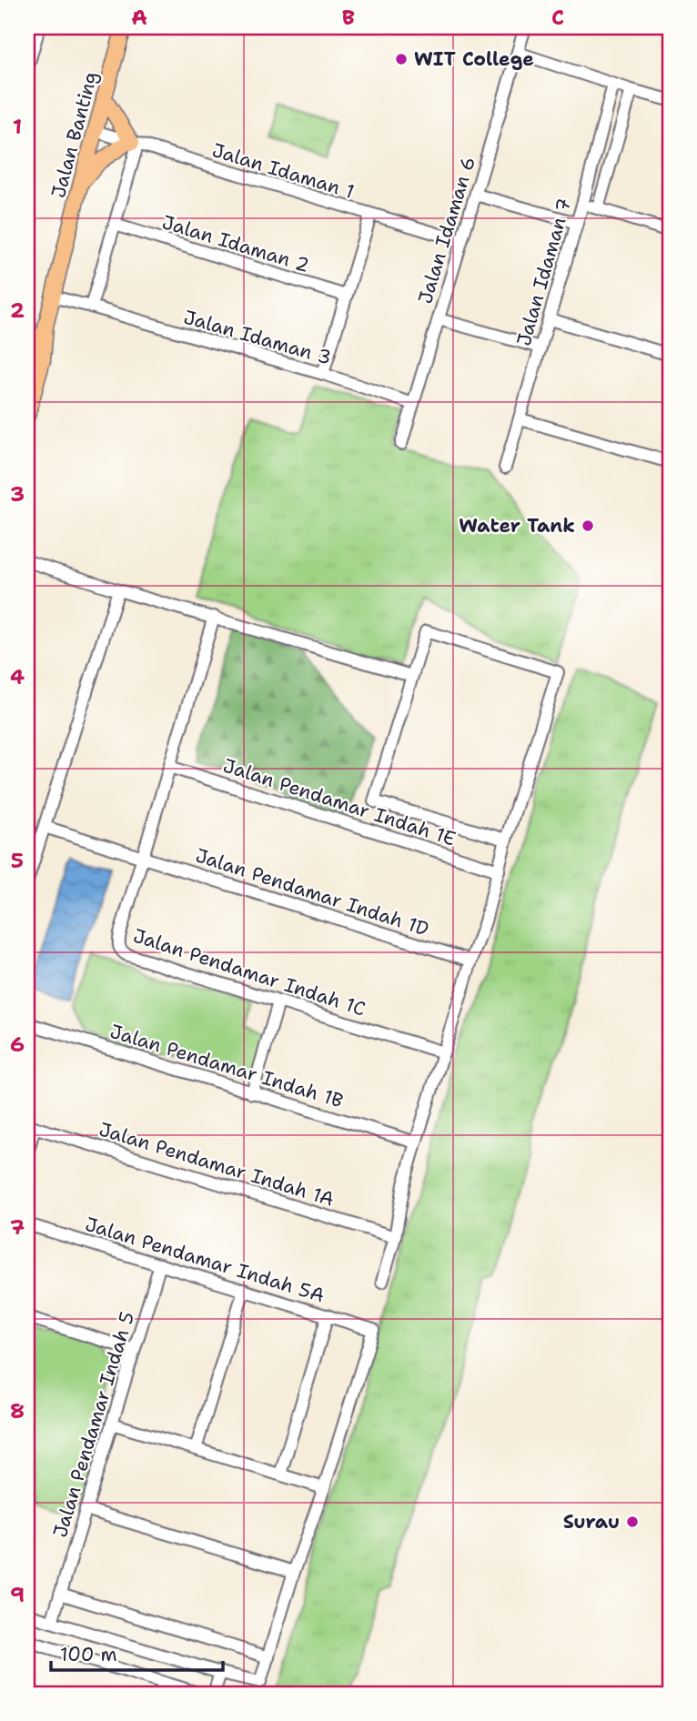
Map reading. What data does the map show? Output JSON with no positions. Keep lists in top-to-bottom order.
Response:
{
  "streets": {
    "main road": ["Jalan Banting"],
    "street": [
      "Jalan Idaman 1",
      "Jalan Idaman 6",
      "Jalan Idaman 2",
      "Jalan Idaman 7",
      "Jalan Idaman 3",
      "Jalan Pendamar Indah 1E",
      "Jalan Pendamar Indah 1D",
      "Jalan Pendamar Indah 1C",
      "Jalan Pendamar Indah 1B",
      "Jalan Pendamar Indah 1A",
      "Jalan Pendamar Indah 5A",
      "Jalan Pendamar Indah 5"
    ]
  },
  "crossings": [
    ["Jalan Banting", "Jalan Idaman 1"],
    ["Jalan Banting", "Jalan Idaman 3"],
    ["Jalan Idaman 1", "Jalan Idaman 6"],
    ["Jalan Idaman 6", "Jalan Idaman 3"],
    ["Jalan Pendamar Indah 1E", "Jalan Pendamar Indah 1C"],
    ["Jalan Pendamar Indah 1D", "Jalan Pendamar Indah 1C"],
    ["Jalan Pendamar Indah 5A", "Jalan Pendamar Indah 5"]
  ],
  "places": ["WIT College", "Water Tank", "Surau"],
  "scale_bar": "100 m",
  "grid": {
    "columns": ["A", "B", "C"],
    "rows": [
      "1",
      "2",
      "3",
      "4",
      "5",
      "6",
      "7",
      "8",
      "9"
    ]
  }
}
